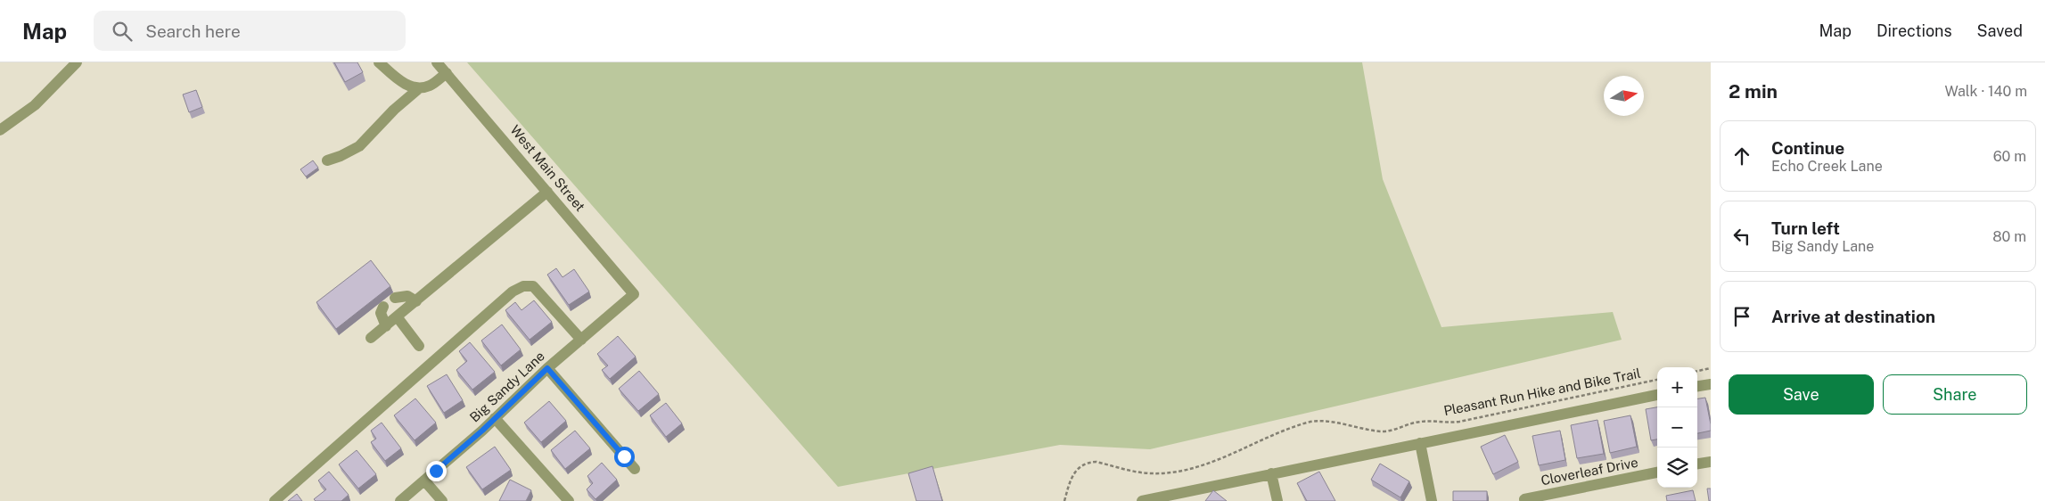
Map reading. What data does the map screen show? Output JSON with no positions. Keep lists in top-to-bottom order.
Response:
{
  "streets": {
    "street": ["West Main Street", "Big Sandy Lane", "Cloverleaf Drive"],
    "path": ["Pleasant Run Hike and Bike Trail"]
  },
  "crossings": [
    ["West Main Street", "Big Sandy Lane"]
  ],
  "north": "right",
  "page": {
    "header": "Map",
    "search": "Search here",
    "nav": ["Map", "Directions", "Saved"],
    "heading": ["2 min", "Walk · 140 m"],
    "list": [
      ["Continue", "Echo Creek Lane", "60 m"],
      ["Turn left", "Big Sandy Lane", "80 m"],
      "Arrive at destination"
    ],
    "buttons": ["Save", "Share"],
    "map_buttons": ["+", "−"]
  }
}
